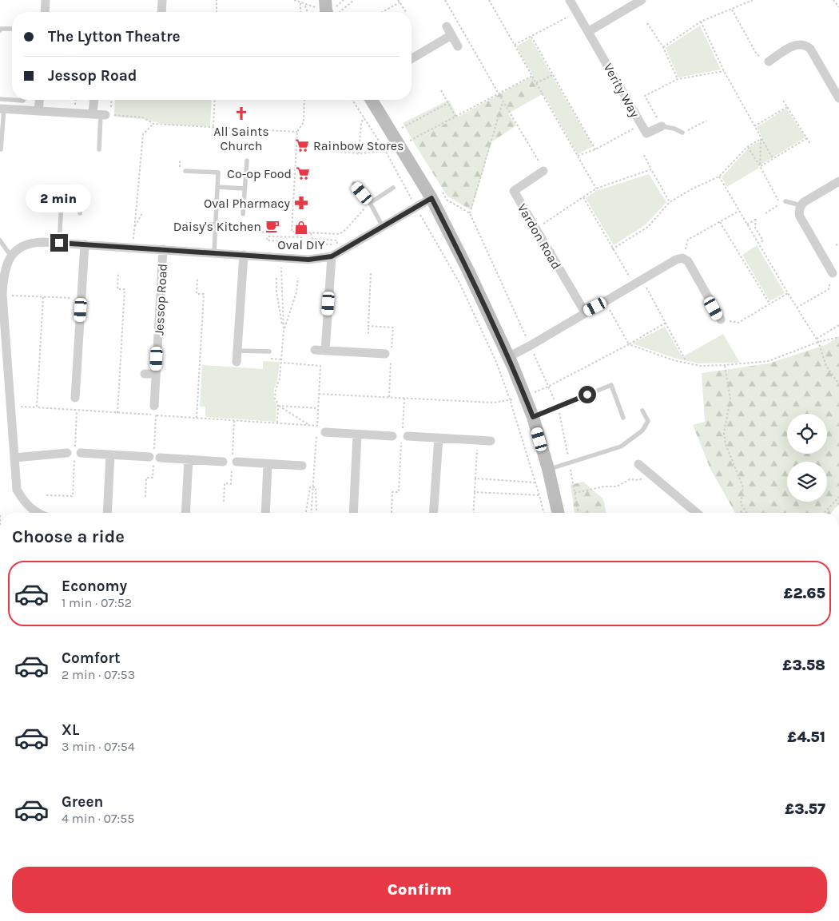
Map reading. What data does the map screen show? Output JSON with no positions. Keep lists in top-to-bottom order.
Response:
{
  "streets": {
    "street": ["Verity Way", "Vardon Road", "Jessop Road"]
  },
  "places": {
    "church": ["All Saints Church"],
    "supermarket": ["Rainbow Stores", "Co-op Food"],
    "pharmacy": ["Oval Pharmacy"],
    "cafe": ["Daisy's Kitchen"],
    "shop": ["Oval DIY"]
  },
  "page": {
    "banner": ["The Lytton Theatre", "Jessop Road"],
    "bubble": "2 min",
    "heading": "Choose a ride",
    "list": [
      {
        "name": "Economy",
        "note": "1 min · 07:52",
        "value": "£2.65"
      },
      {
        "name": "Comfort",
        "note": "2 min · 07:53",
        "value": "£3.58"
      },
      {
        "name": "XL",
        "note": "3 min · 07:54",
        "value": "£4.51"
      },
      {
        "name": "Green",
        "note": "4 min · 07:55",
        "value": "£3.57"
      }
    ],
    "buttons": "Confirm"
  }
}
